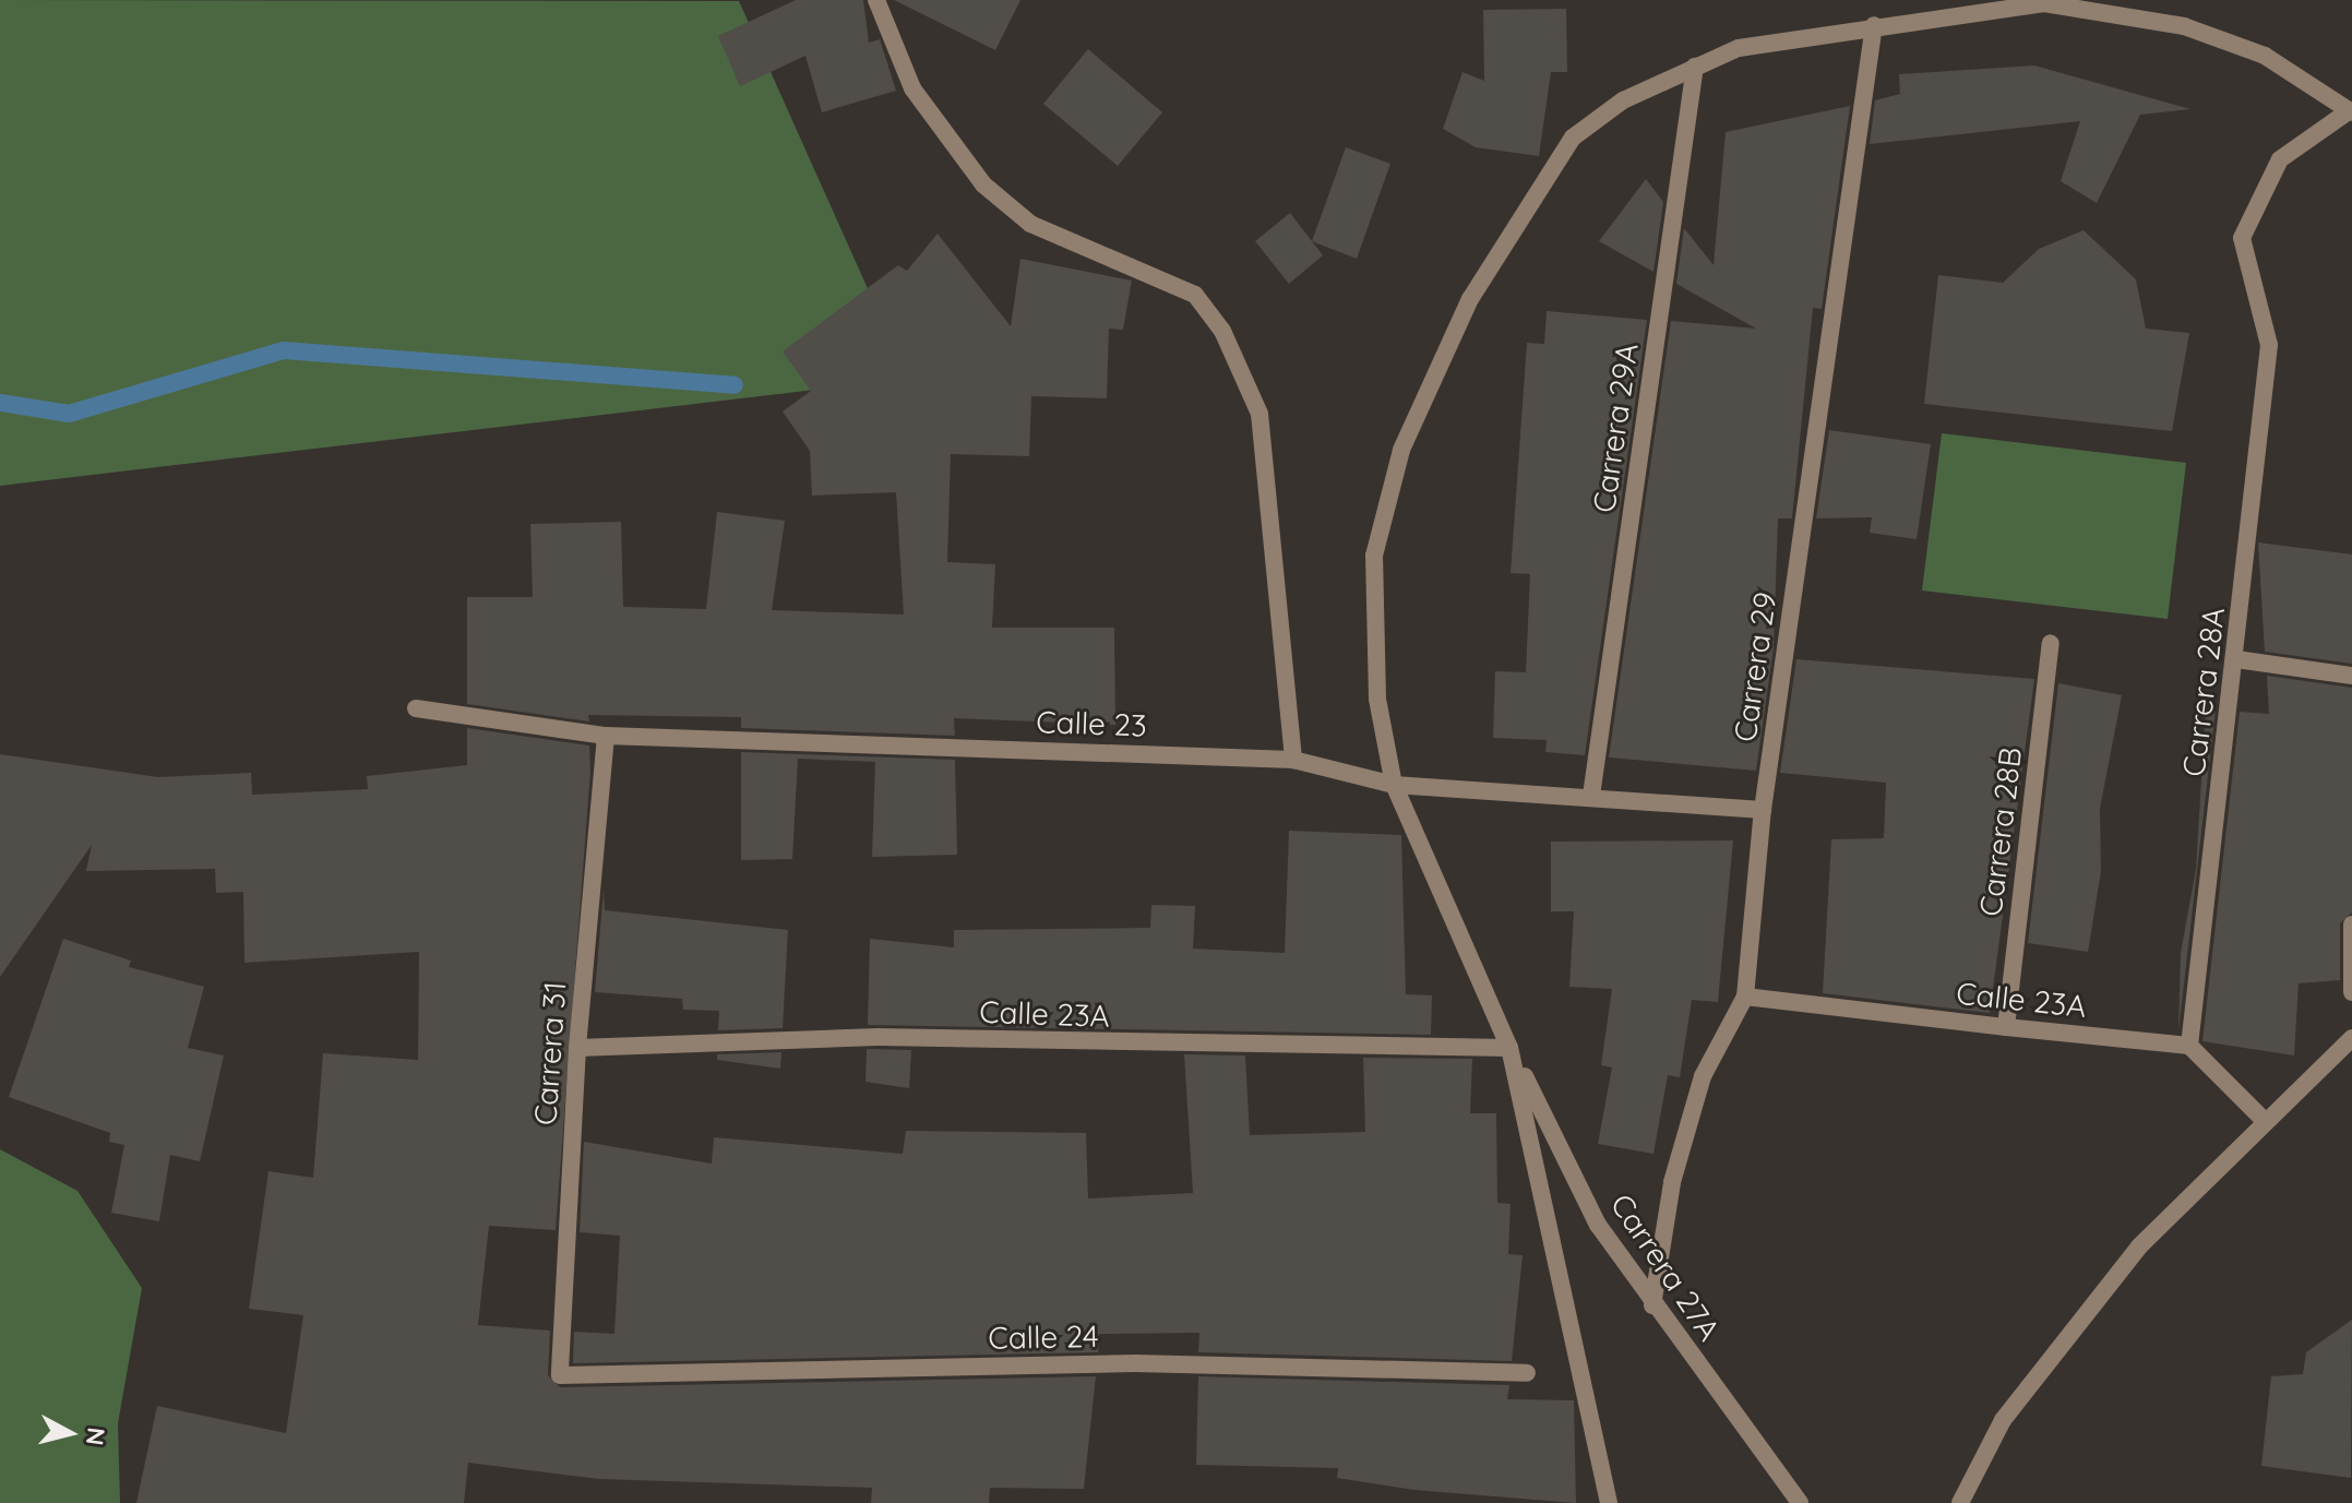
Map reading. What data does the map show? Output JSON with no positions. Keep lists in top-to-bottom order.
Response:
{
  "streets": {
    "street": [
      "Carrera 29A",
      "Carrera 29",
      "Carrera 28A",
      "Calle 23",
      "Carrera 28B",
      "Calle 23A",
      "Carrera 31",
      "Carrera 27A",
      "Calle 24"
    ]
  },
  "crossings": [
    ["Carrera 29A", "Calle 23"],
    ["Carrera 29", "Calle 23"],
    ["Carrera 29", "Calle 23A"],
    ["Carrera 29", "Carrera 27A"],
    ["Carrera 28A", "Calle 23A"],
    ["Calle 23", "Carrera 31"],
    ["Carrera 28B", "Calle 23A"],
    ["Calle 23A", "Carrera 31"],
    ["Calle 23A", "Carrera 27A"],
    ["Carrera 31", "Calle 24"]
  ],
  "north": "right"
}
